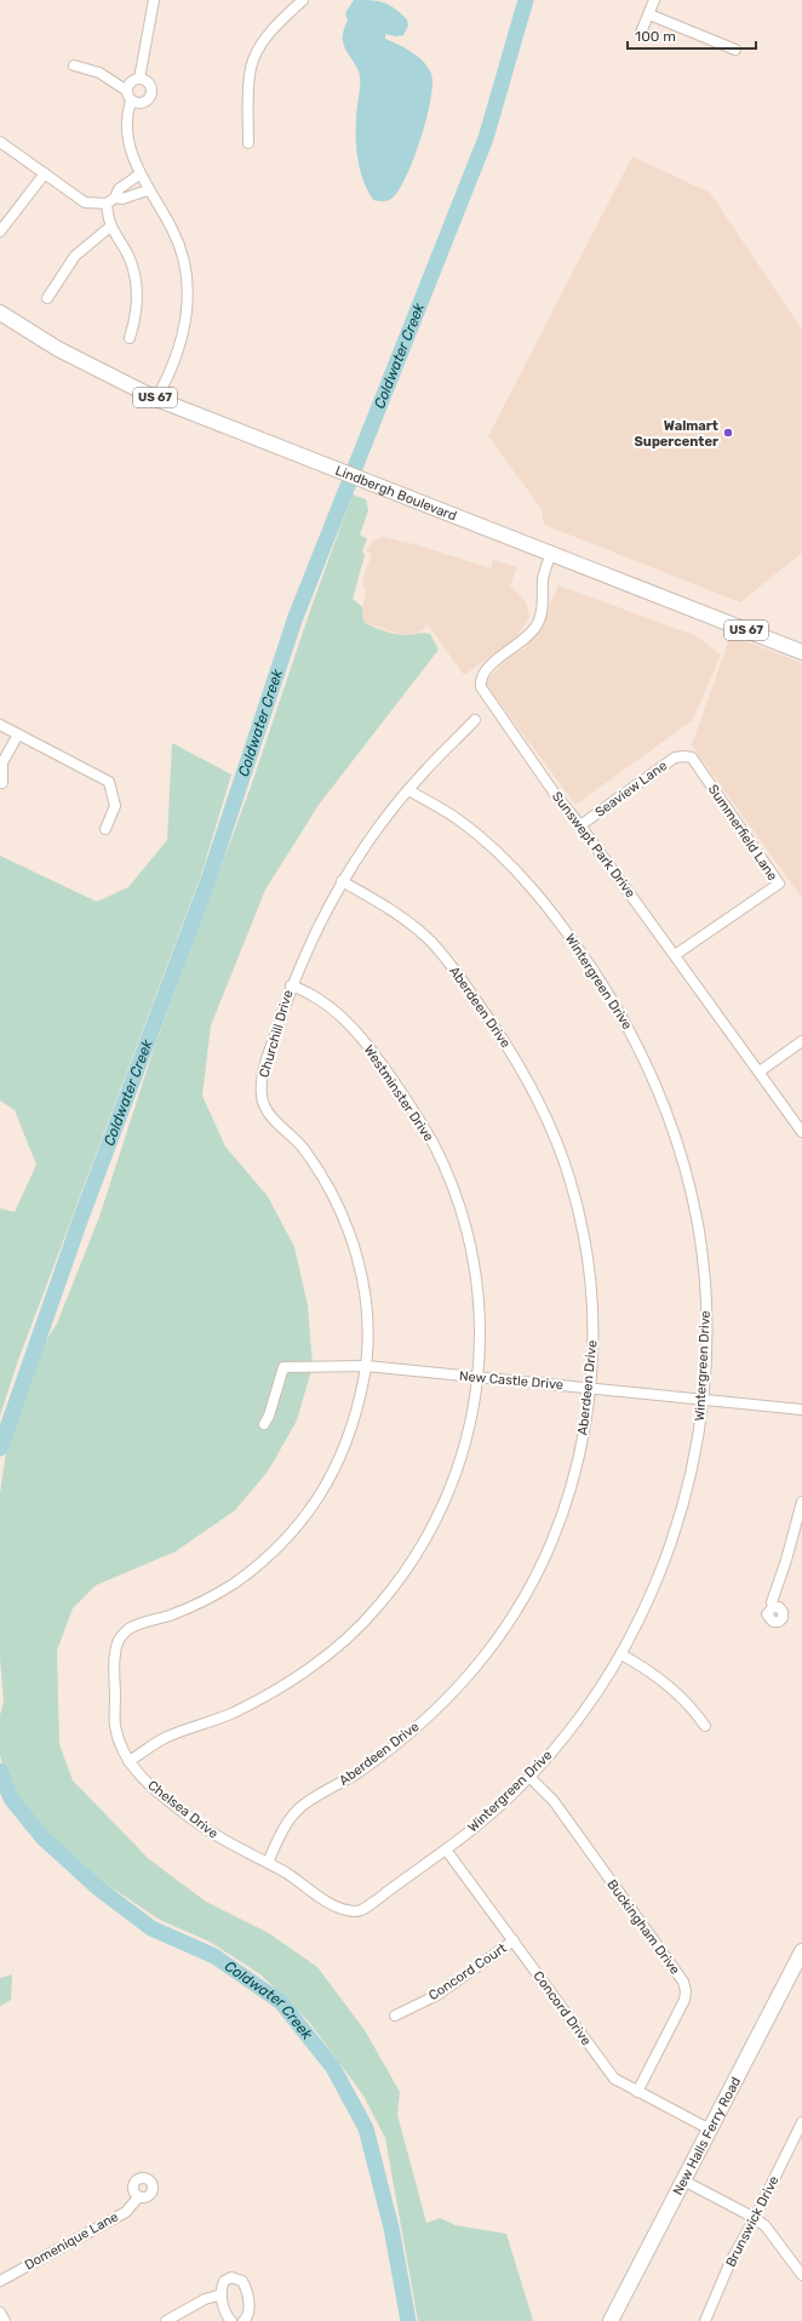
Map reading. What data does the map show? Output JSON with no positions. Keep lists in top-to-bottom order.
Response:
{
  "streets": {
    "main road": ["US 67", "Lindbergh Boulevard", "New Halls Ferry Road"],
    "street": [
      "Seaview Lane",
      "Summerfield Lane",
      "Sunswept Park Drive",
      "Wintergreen Drive",
      "Aberdeen Drive",
      "Churchill Drive",
      "Westminster Drive",
      "New Castle Drive",
      "Chelsea Drive",
      "Buckingham Drive",
      "Concord Court",
      "Concord Drive",
      "Brunswick Drive",
      "Domenique Lane"
    ]
  },
  "crossings": [
    ["Lindbergh Boulevard", "Sunswept Park Drive"],
    ["Seaview Lane", "Summerfield Lane"],
    ["Seaview Lane", "Sunswept Park Drive"],
    ["Summerfield Lane", "Sunswept Park Drive"],
    ["Wintergreen Drive", "Churchill Drive"],
    ["Wintergreen Drive", "New Castle Drive"],
    ["Wintergreen Drive", "Chelsea Drive"],
    ["Wintergreen Drive", "Buckingham Drive"],
    ["Wintergreen Drive", "Concord Drive"],
    ["Aberdeen Drive", "Churchill Drive"],
    ["Aberdeen Drive", "New Castle Drive"],
    ["Aberdeen Drive", "Chelsea Drive"],
    ["Churchill Drive", "Westminster Drive"],
    ["Churchill Drive", "New Castle Drive"],
    ["Churchill Drive", "Chelsea Drive"],
    ["Westminster Drive", "New Castle Drive"],
    ["Westminster Drive", "Chelsea Drive"],
    ["Buckingham Drive", "Concord Drive"],
    ["Concord Court", "Concord Drive"],
    ["Concord Drive", "New Halls Ferry Road"]
  ],
  "water": ["Coldwater Creek"],
  "places": ["Walmart Supercenter"],
  "scale_bar": "100 m"
}
